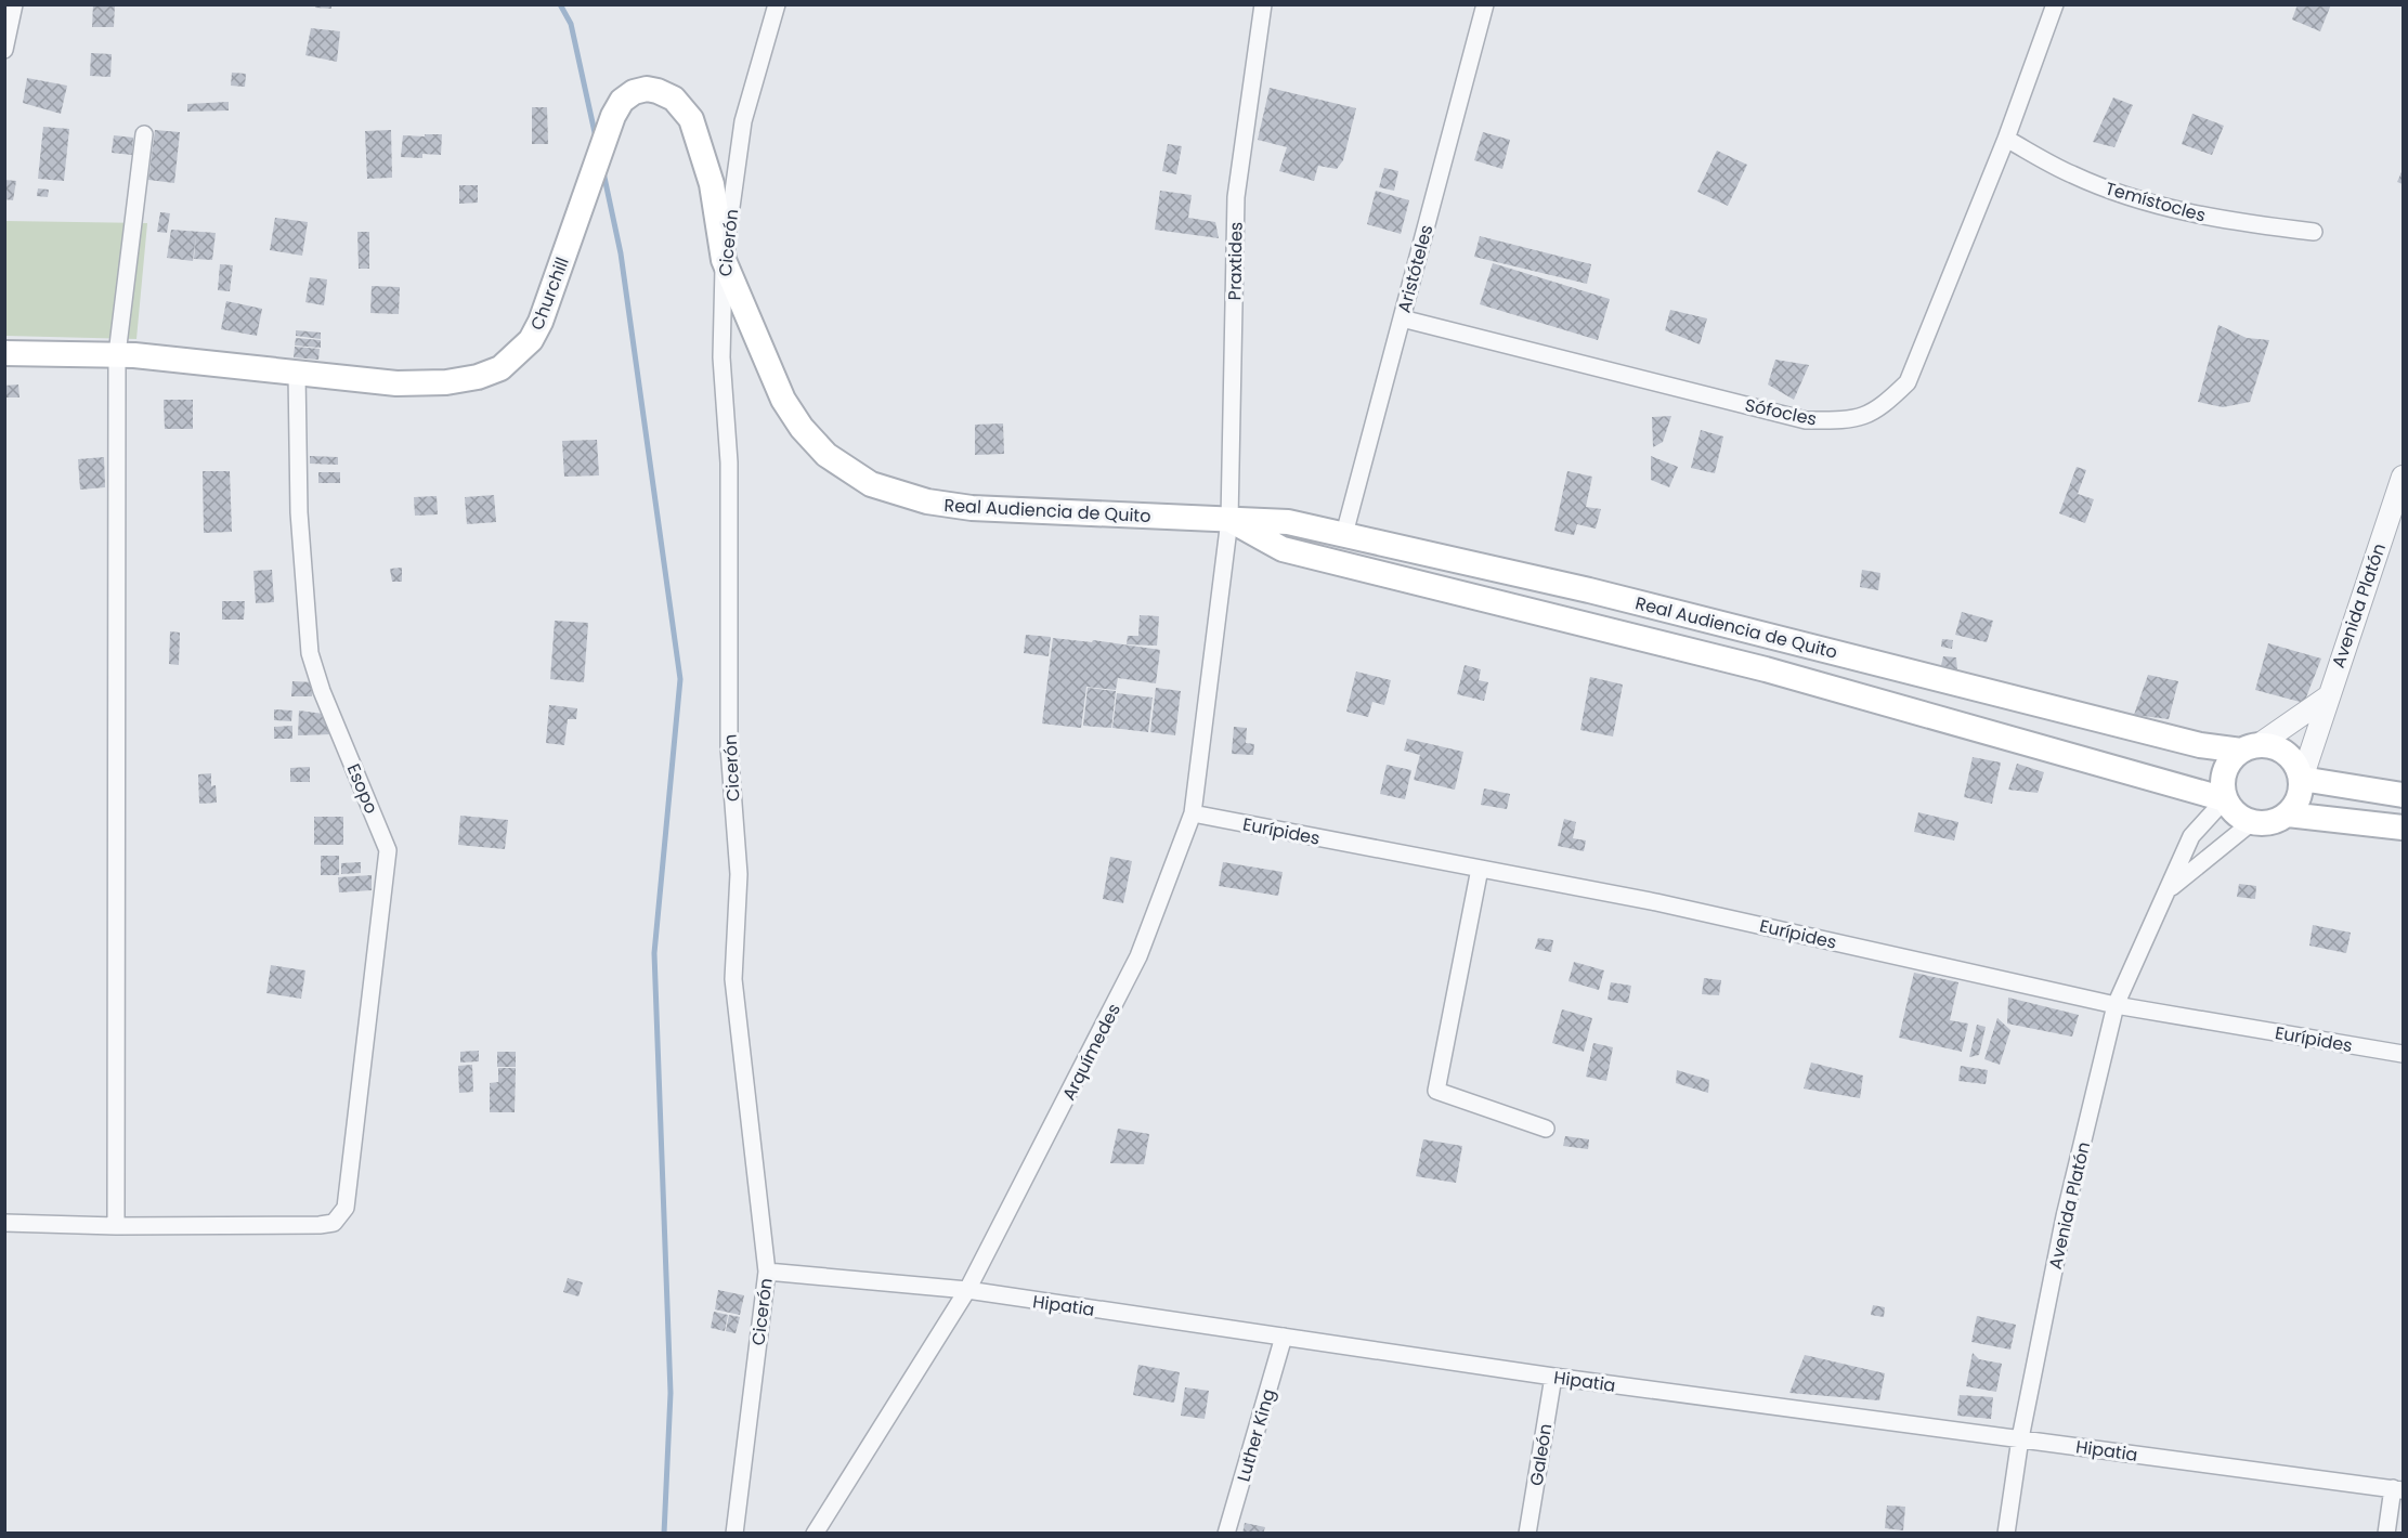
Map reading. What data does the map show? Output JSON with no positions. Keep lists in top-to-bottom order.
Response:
{
  "streets": {
    "main road": ["Churchill", "Real Audiencia de Quito"],
    "street": [
      "Temístocles",
      "Cicerón",
      "Praxtides",
      "Aristóteles",
      "Sófocles",
      "Avenida Platón",
      "Esopo",
      "Eurípides",
      "Arquímedes",
      "Hipatia",
      "Luther King",
      "Galeón"
    ]
  },
  "crossings": [
    ["Temístocles", "Sófocles"],
    ["Cicerón", "Churchill"],
    ["Cicerón", "Real Audiencia de Quito"],
    ["Cicerón", "Hipatia"],
    ["Praxtides", "Real Audiencia de Quito"],
    ["Praxtides", "Arquímedes"],
    ["Aristóteles", "Sófocles"],
    ["Aristóteles", "Real Audiencia de Quito"],
    ["Churchill", "Real Audiencia de Quito"],
    ["Churchill", "Esopo"],
    ["Real Audiencia de Quito", "Avenida Platón"],
    ["Real Audiencia de Quito", "Arquímedes"],
    ["Avenida Platón", "Eurípides"],
    ["Avenida Platón", "Hipatia"],
    ["Eurípides", "Arquímedes"],
    ["Arquímedes", "Hipatia"],
    ["Hipatia", "Luther King"],
    ["Hipatia", "Galeón"]
  ]
}
